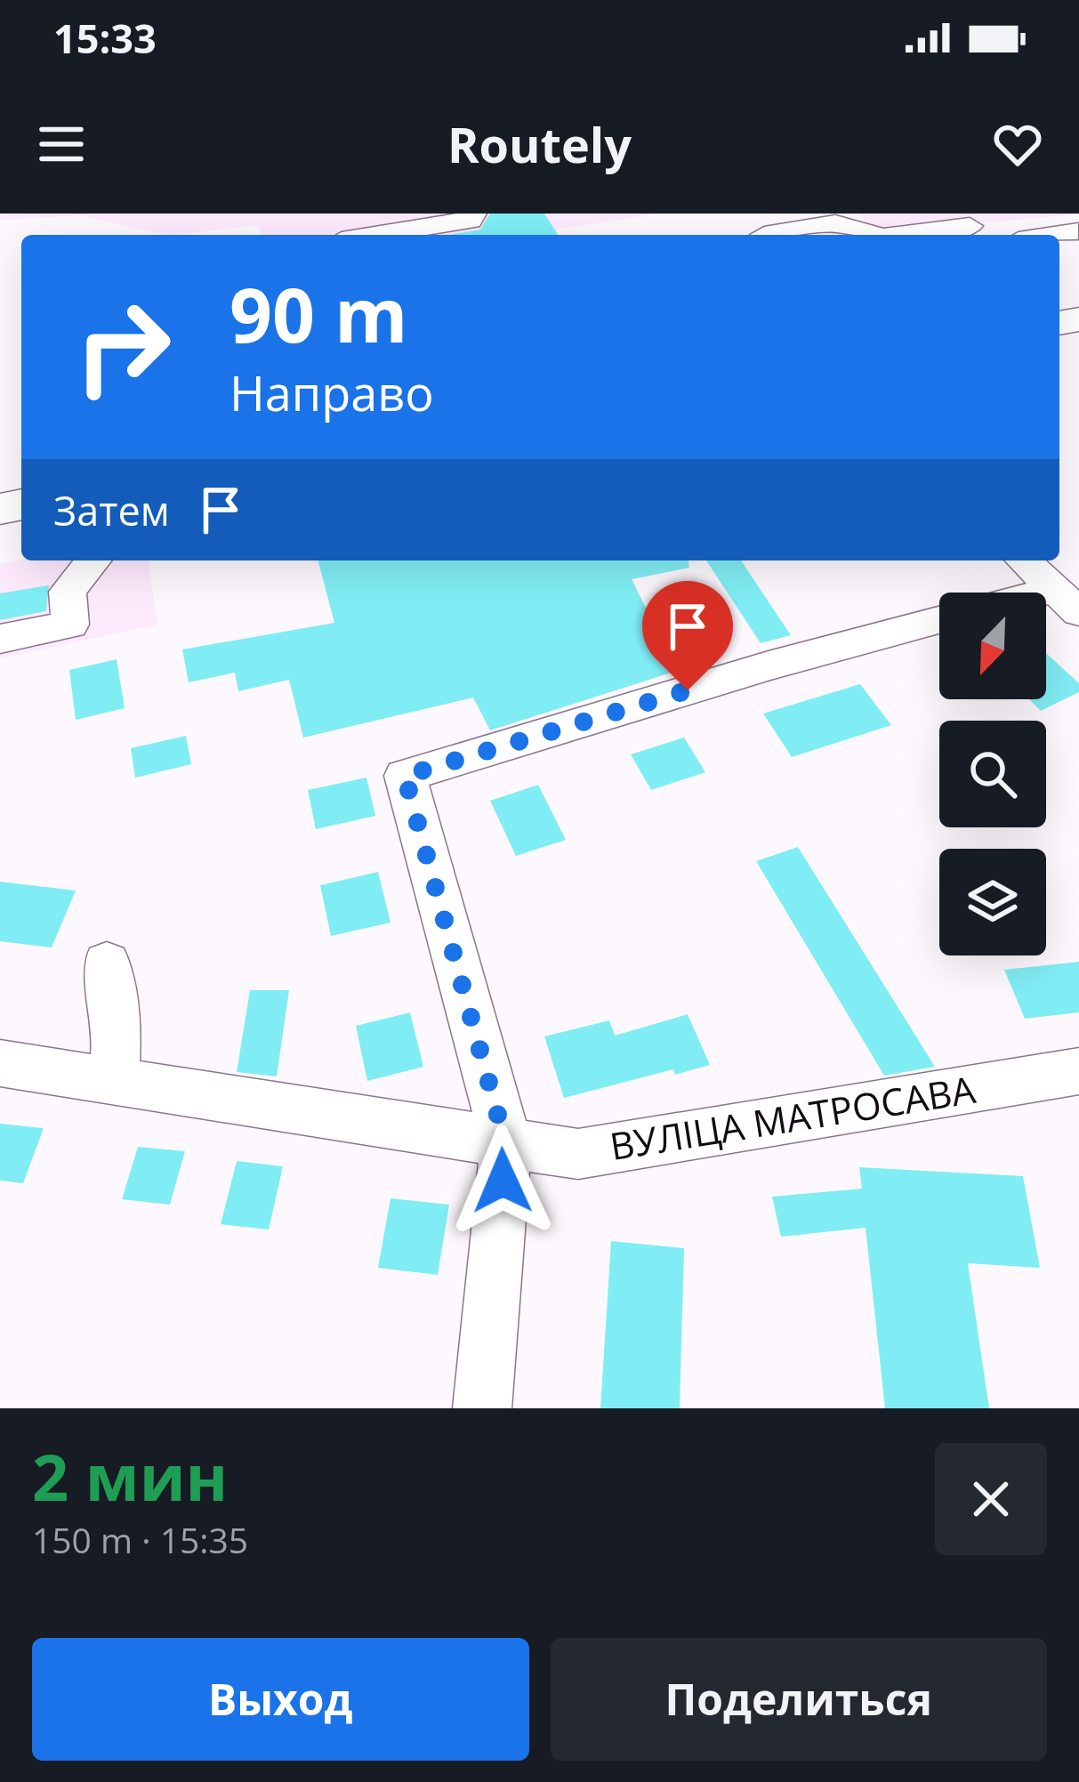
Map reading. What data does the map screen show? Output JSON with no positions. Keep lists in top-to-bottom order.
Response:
{
  "streets": {
    "street": ["ВУЛІЦА МАТРОСАВА"]
  },
  "north": "bottom left",
  "page": {
    "status": "15:33",
    "header": "Routely",
    "turn": ["90 m", "Направо"],
    "then": "Затем",
    "heading": ["2 мин", "150 m · 15:35"],
    "buttons": ["Выход", "Поделиться"]
  }
}
